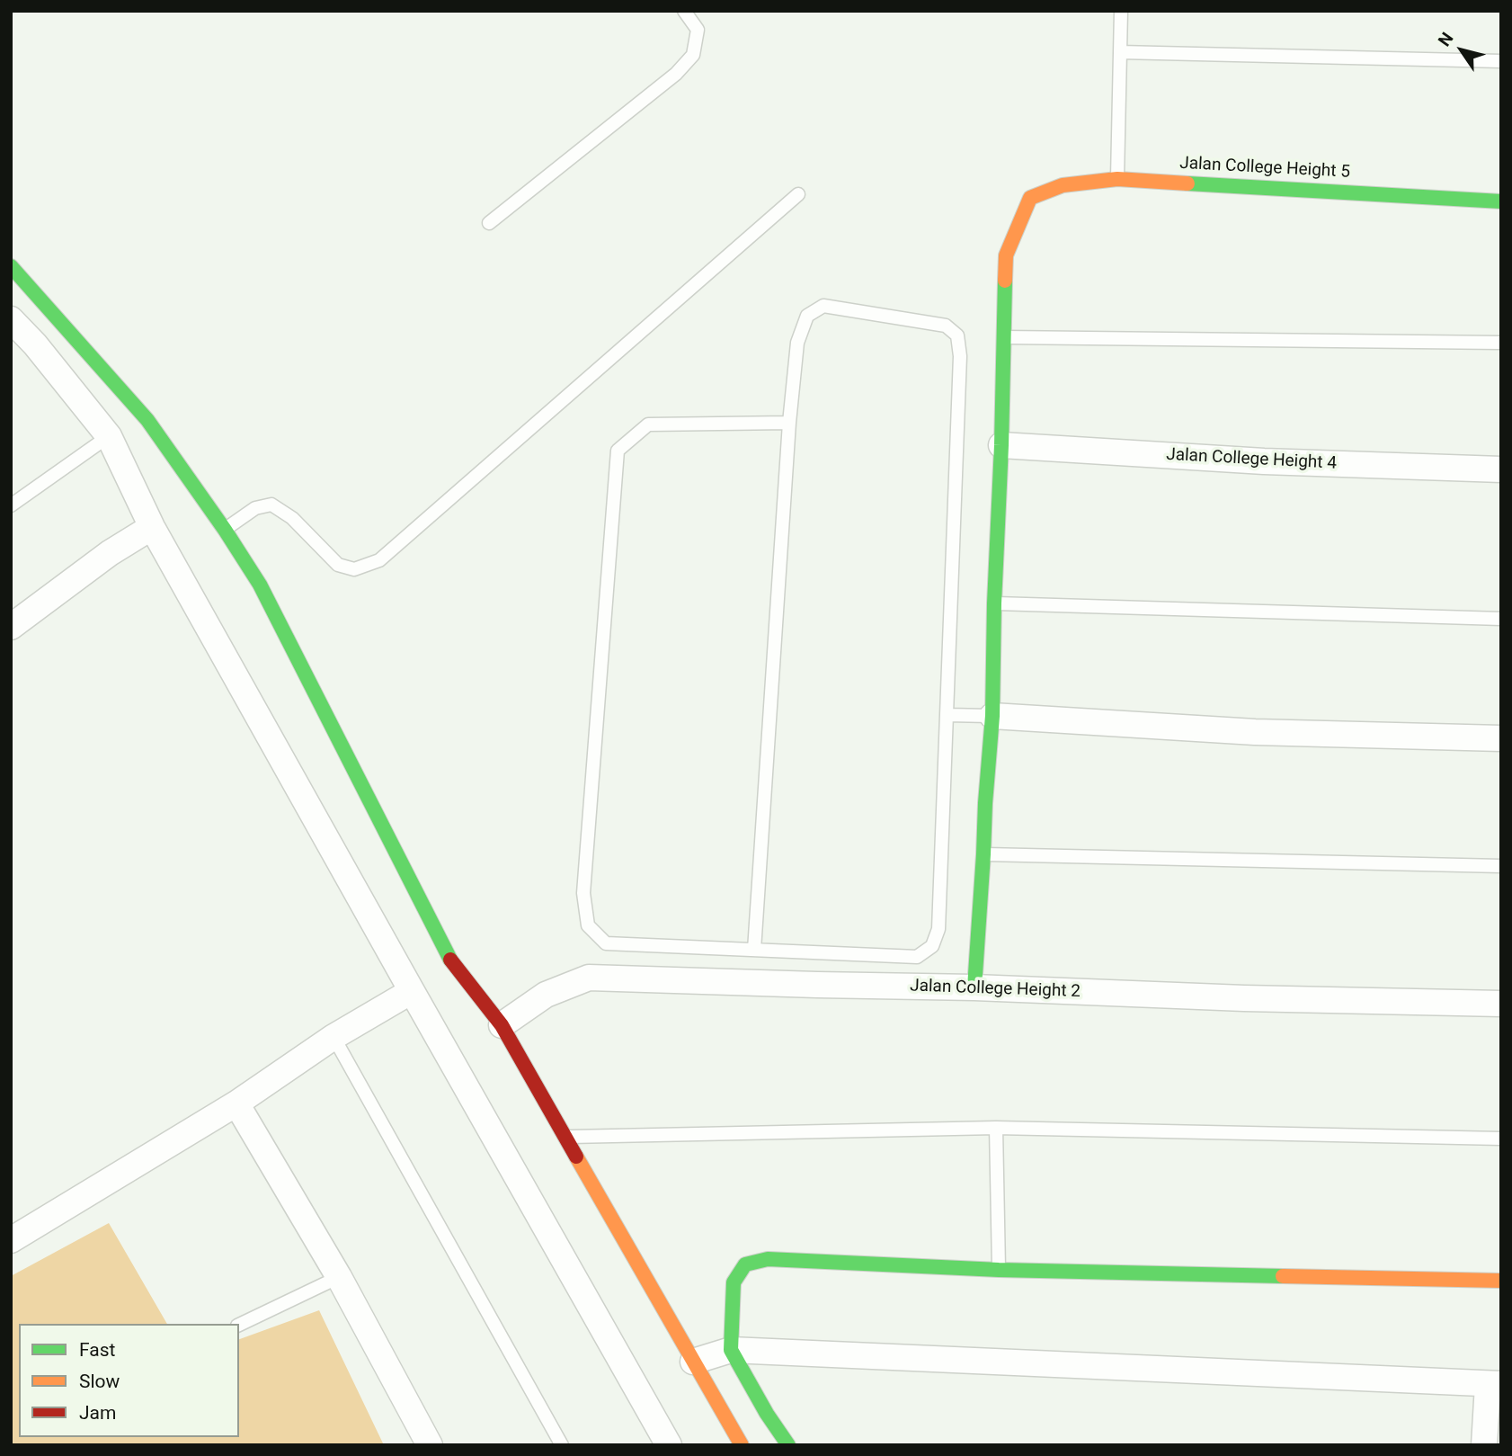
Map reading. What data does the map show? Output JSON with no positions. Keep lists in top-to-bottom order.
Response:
{
  "streets": {
    "street": ["Jalan College Height 5", "Jalan College Height 4", "Jalan College Height 2"]
  },
  "legend": ["Fast", "Slow", "Jam"],
  "north": "top left"
}
